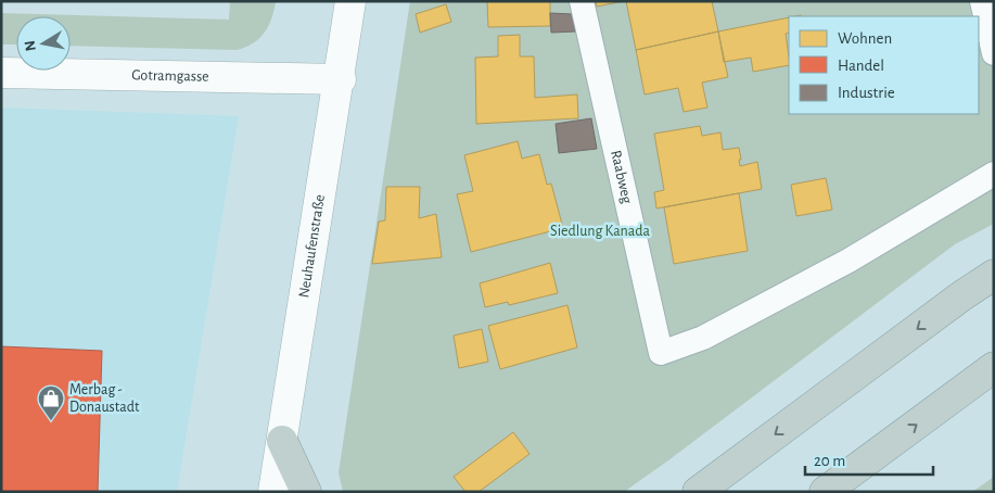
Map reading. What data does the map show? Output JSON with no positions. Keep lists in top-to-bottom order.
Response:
{
  "streets": {
    "street": ["Gotramgasse", "Neuhaufenstraße"],
    "lane": ["Raabweg"]
  },
  "crossings": [
    ["Gotramgasse", "Neuhaufenstraße"]
  ],
  "parks": ["Siedlung Kanada"],
  "places": {
    "shop": ["Merbag - Donaustadt"]
  },
  "legend": ["Wohnen", "Handel", "Industrie"],
  "scale_bar": "20 m",
  "north": "left"
}
